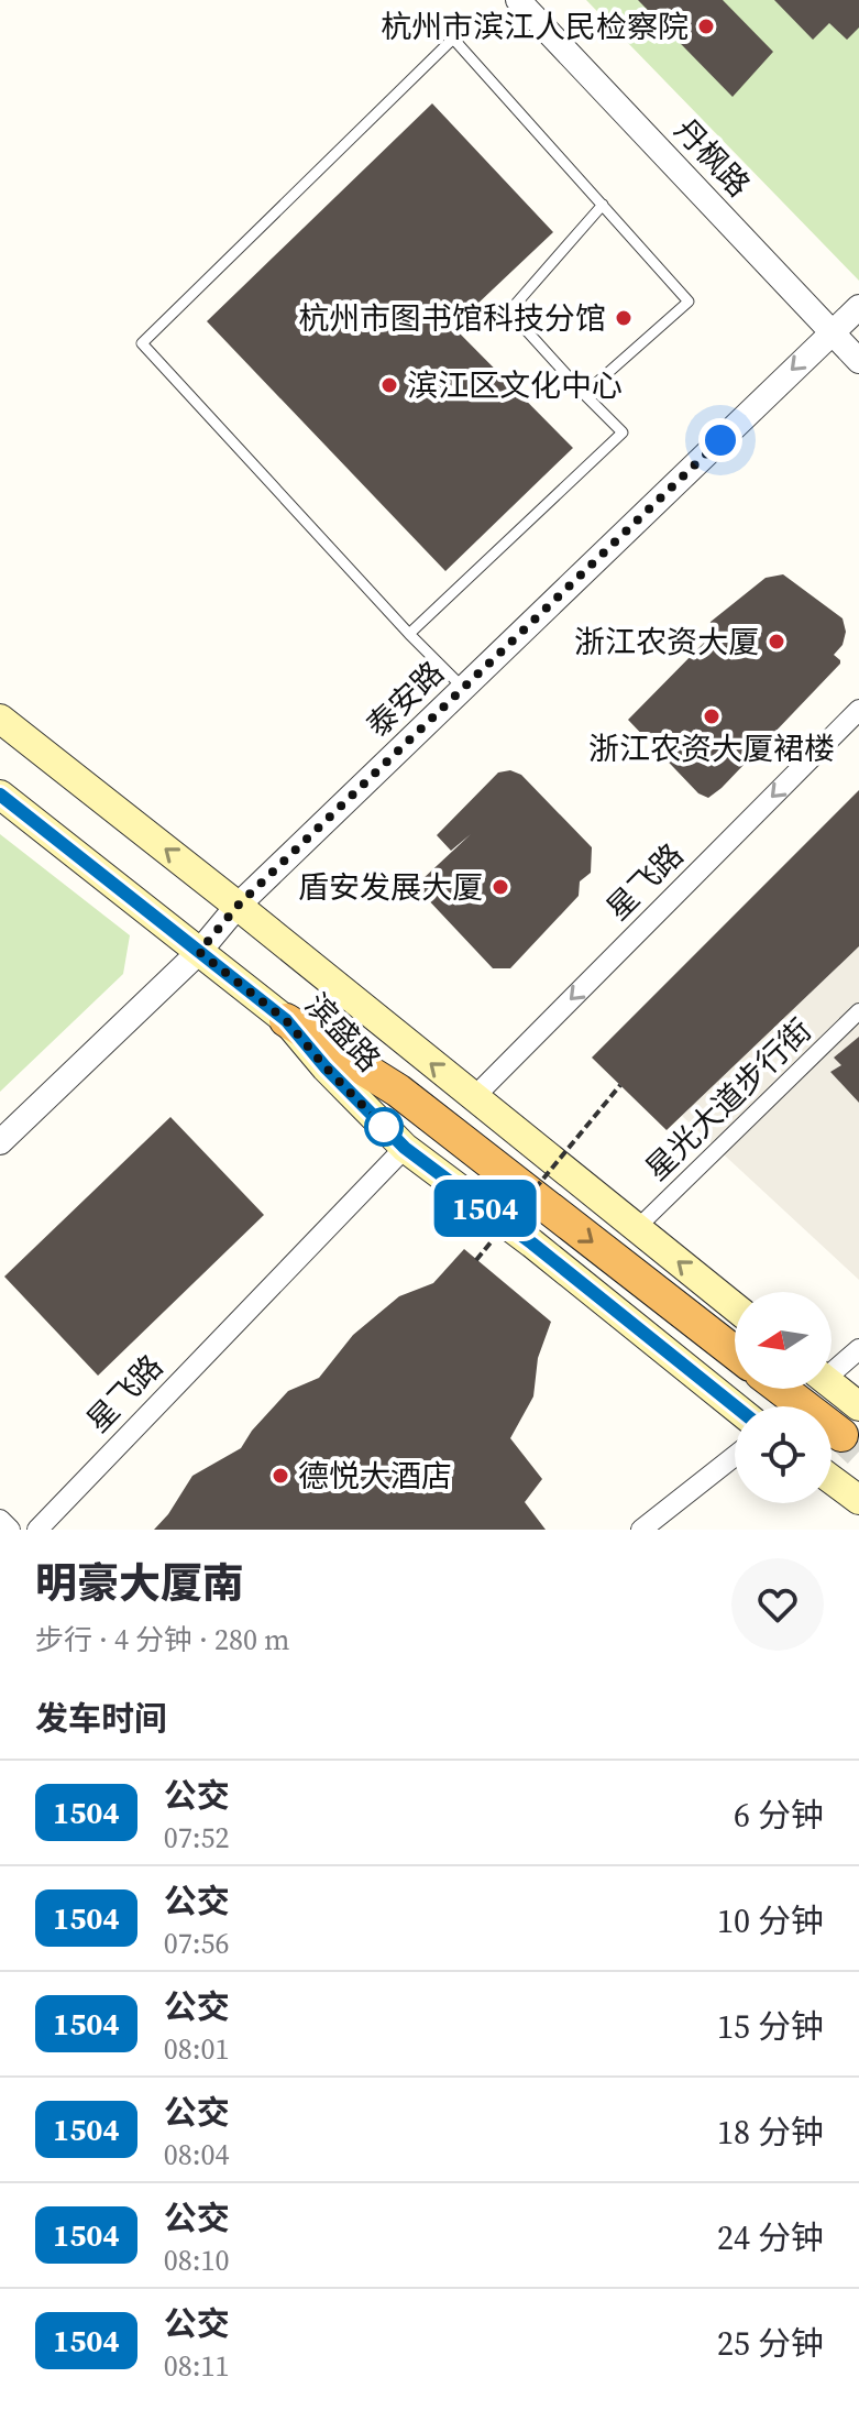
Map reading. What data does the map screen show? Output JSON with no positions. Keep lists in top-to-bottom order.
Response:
{
  "streets": {
    "main road": ["滨盛路"],
    "street": [
      "丹枫路",
      "泰安路",
      "星飞路",
      "星光大道步行街"
    ]
  },
  "crossings": [
    ["丹枫路", "泰安路"],
    ["泰安路", "滨盛路"],
    ["星飞路", "滨盛路"],
    ["滨盛路", "星光大道步行街"]
  ],
  "one_way": ["泰安路", "星飞路"],
  "places": [
    "杭州市滨江人民检察院",
    "杭州市图书馆科技分馆",
    "滨江区文化中心",
    "浙江农资大厦",
    "浙江农资大厦裙楼",
    "盾安发展大厦",
    "德悦大酒店"
  ],
  "lines": ["bus line 1504"],
  "north": "left",
  "page": {
    "on_map": "1504",
    "heading": [
      ["明豪大厦南", "步行 · 4 分钟 · 280 m"],
      "发车时间"
    ],
    "list": [
      {
        "mark": "1504",
        "name": "公交",
        "note": "07:52",
        "value": "6 分钟"
      },
      {
        "mark": "1504",
        "name": "公交",
        "note": "07:56",
        "value": "10 分钟"
      },
      {
        "mark": "1504",
        "name": "公交",
        "note": "08:01",
        "value": "15 分钟"
      },
      {
        "mark": "1504",
        "name": "公交",
        "note": "08:04",
        "value": "18 分钟"
      },
      {
        "mark": "1504",
        "name": "公交",
        "note": "08:10",
        "value": "24 分钟"
      },
      {
        "mark": "1504",
        "name": "公交",
        "note": "08:11",
        "value": "25 分钟"
      }
    ]
  }
}
